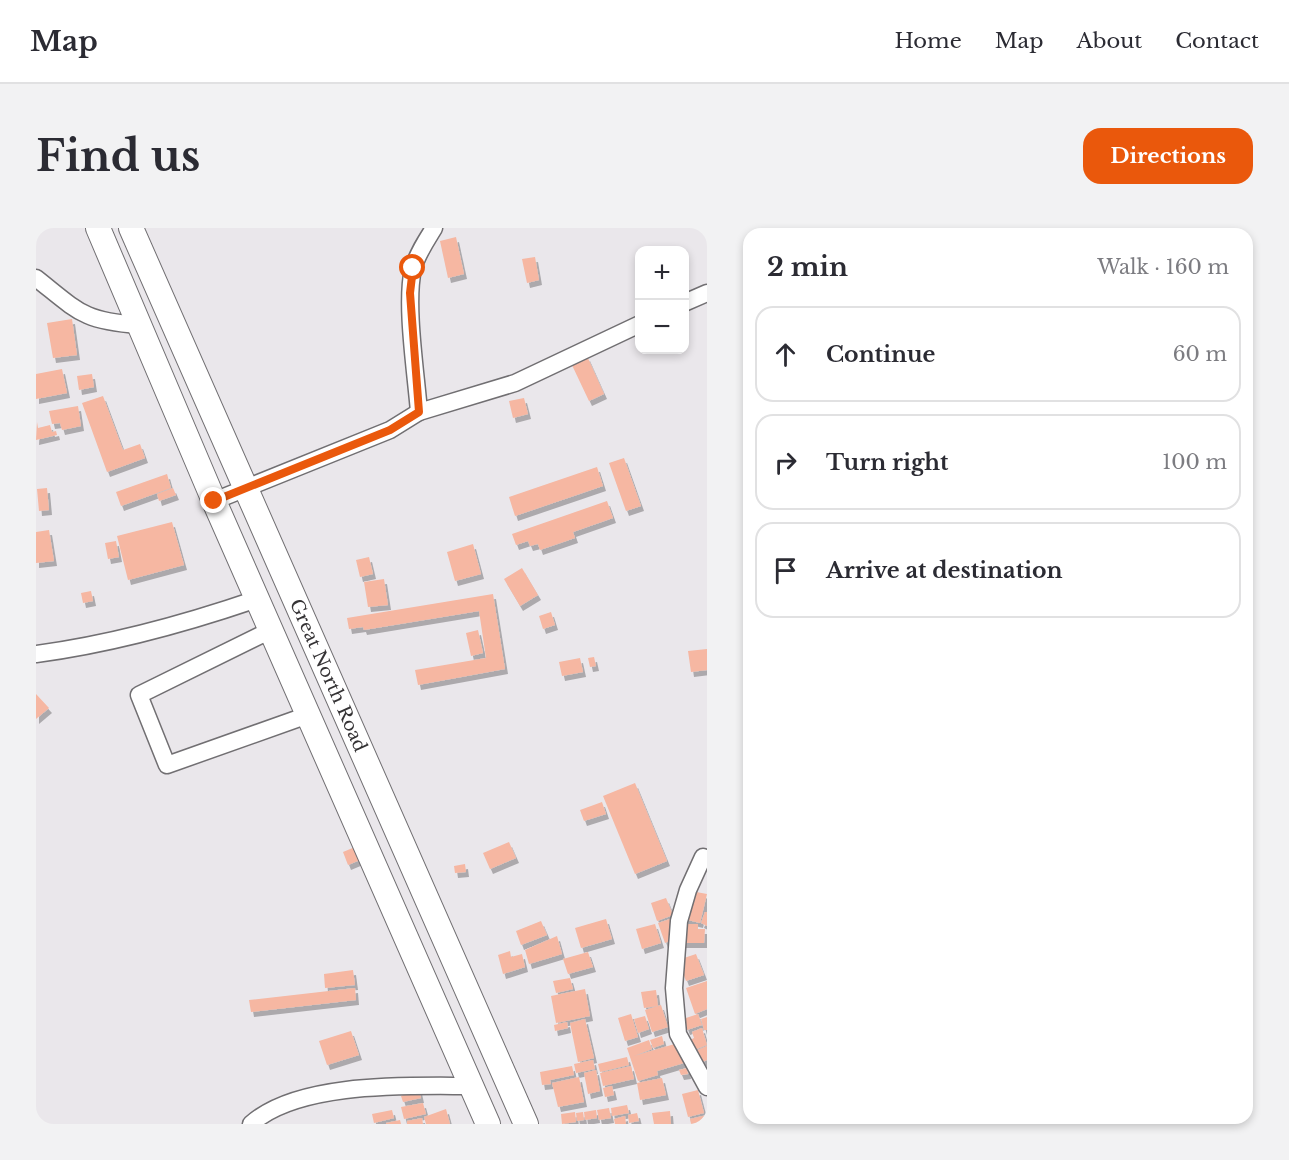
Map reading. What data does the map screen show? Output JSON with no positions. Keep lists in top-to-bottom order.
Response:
{
  "streets": {
    "highway": ["Great North Road"]
  },
  "page": {
    "header": "Map",
    "nav": [
      "Home",
      "Map",
      "About",
      "Contact"
    ],
    "buttons": "Directions",
    "title": "Find us",
    "heading": ["2 min", "Walk · 160 m"],
    "map_buttons": ["+", "−"],
    "list": [
      ["Continue", "60 m"],
      ["Turn right", "100 m"],
      "Arrive at destination"
    ]
  }
}
